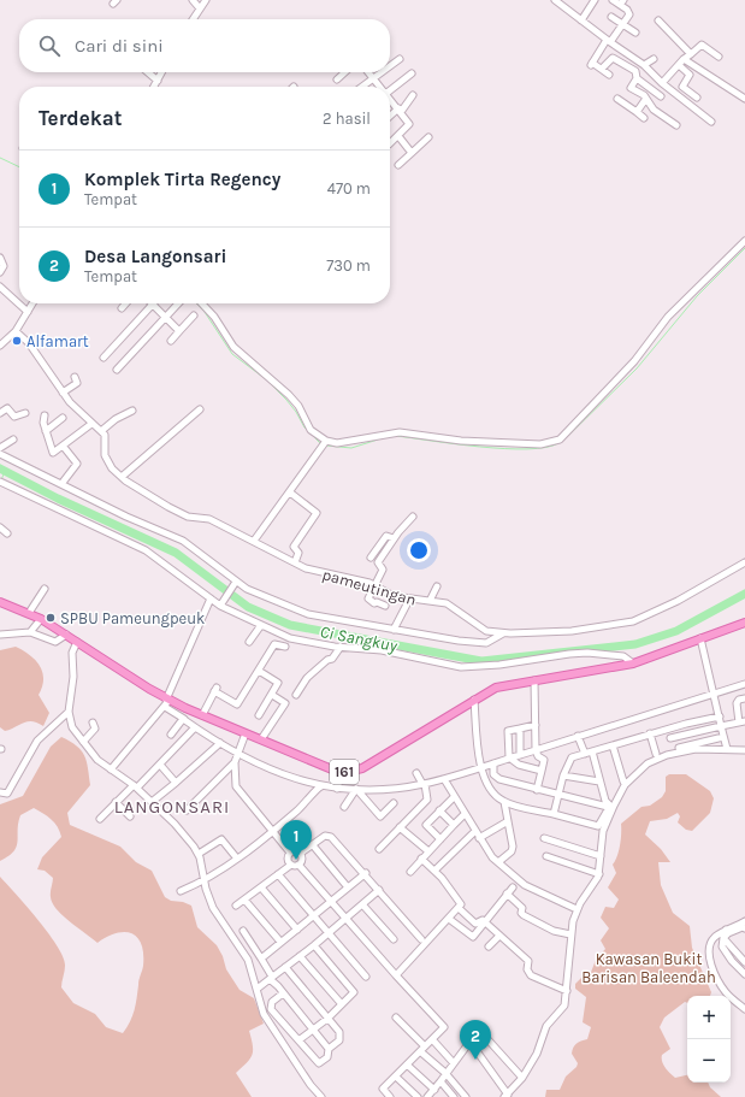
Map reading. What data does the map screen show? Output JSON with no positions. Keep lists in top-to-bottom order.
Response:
{
  "streets": {
    "main road": ["161"],
    "street": ["pameutingan"]
  },
  "districts": ["LANGONSARI"],
  "water": ["Ci Sangkuy"],
  "parks": ["Kawasan Bukit Barisan Baleendah"],
  "places": ["Alfamart", "SPBU Pameungpeuk"],
  "page": {
    "search": "Cari di sini",
    "heading": ["Terdekat", "2 hasil"],
    "list": [
      {
        "mark": "1",
        "name": "Komplek Tirta Regency",
        "note": "Tempat",
        "value": "470 m"
      },
      {
        "mark": "2",
        "name": "Desa Langonsari",
        "note": "Tempat",
        "value": "730 m"
      }
    ],
    "pins": ["1", "2"],
    "map_buttons": ["+", "−"]
  }
}
